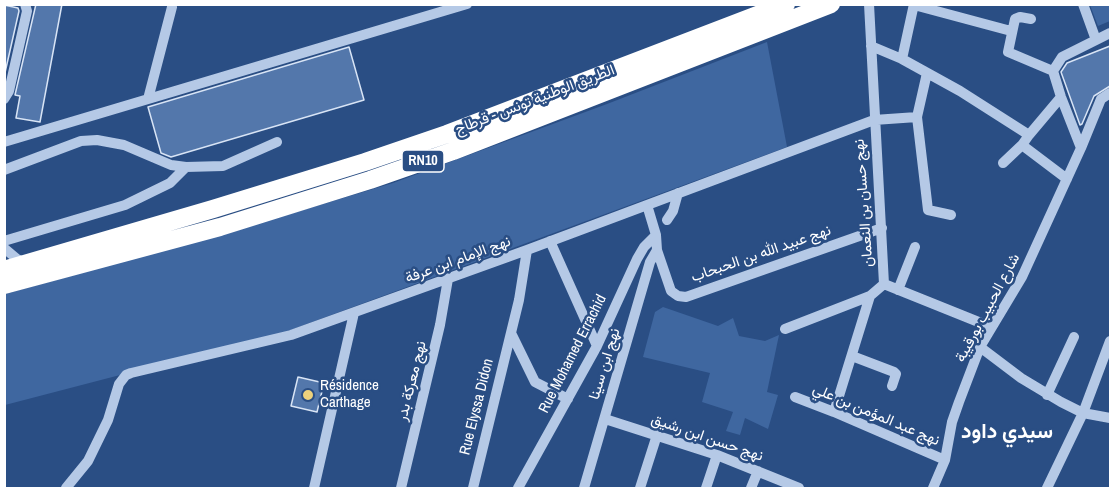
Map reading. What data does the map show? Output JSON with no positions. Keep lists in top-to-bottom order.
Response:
{
  "streets": {
    "highway": ["الطريق الوطنية تونس - قرطاج", "RN10"],
    "street": [
      "نهج حسان بن النعمان",
      "نهج عبيد الله بن الحبحاب",
      "نهج الإمام ابن عرفة",
      "شارع الحبيب بورقيبة",
      "Rue Mohamed Errachid",
      "نهج ابن سينا",
      "نهج معركة بدر",
      "Rue Elyssa Didon",
      "نهج عبد المؤمن بن علي",
      "نهج حسن ابن رشيق"
    ]
  },
  "crossings": [
    ["نهج حسان بن النعمان", "نهج عبيد الله بن الحبحاب"],
    ["نهج حسان بن النعمان", "نهج الإمام ابن عرفة"],
    ["نهج حسان بن النعمان", "شارع الحبيب بورقيبة"],
    ["نهج عبيد الله بن الحبحاب", "نهج الإمام ابن عرفة"],
    ["نهج عبيد الله بن الحبحاب", "Rue Mohamed Errachid"],
    ["نهج عبيد الله بن الحبحاب", "نهج ابن سينا"],
    ["نهج الإمام ابن عرفة", "نهج معركة بدر"],
    ["نهج الإمام ابن عرفة", "Rue Elyssa Didon"],
    ["شارع الحبيب بورقيبة", "نهج عبد المؤمن بن علي"],
    ["نهج ابن سينا", "نهج حسن ابن رشيق"]
  ],
  "districts": ["سيدي داود"],
  "places": ["Résidence Carthage"]
}
